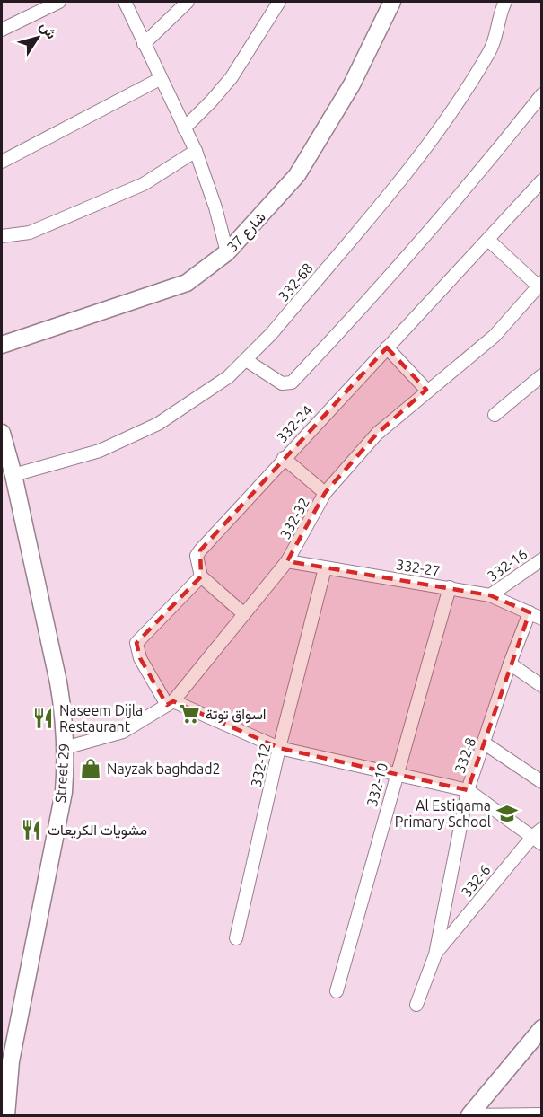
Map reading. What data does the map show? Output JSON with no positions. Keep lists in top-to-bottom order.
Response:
{
  "streets": {
    "street": [
      "شارع 37",
      "332-68",
      "332-24",
      "332-32",
      "332-16",
      "332-27",
      "332-8",
      "332-12",
      "Street 29",
      "332-10",
      "332-6"
    ]
  },
  "crossings": [
    ["332-68", "Street 29"],
    ["332-32", "332-27"],
    ["332-32", "Street 29"],
    ["332-16", "332-27"],
    ["332-27", "332-8"],
    ["332-27", "332-12"],
    ["332-27", "332-10"],
    ["332-8", "332-6"]
  ],
  "places": {
    "supermarket": ["اسواق توتة"],
    "restaurant": ["Naseem Dijla Restaurant", "مشويات الكريعات"],
    "shop": ["Nayzak baghdad2"],
    "school or university": ["Al Estiqama Primary School"]
  },
  "north": "top right"
}
